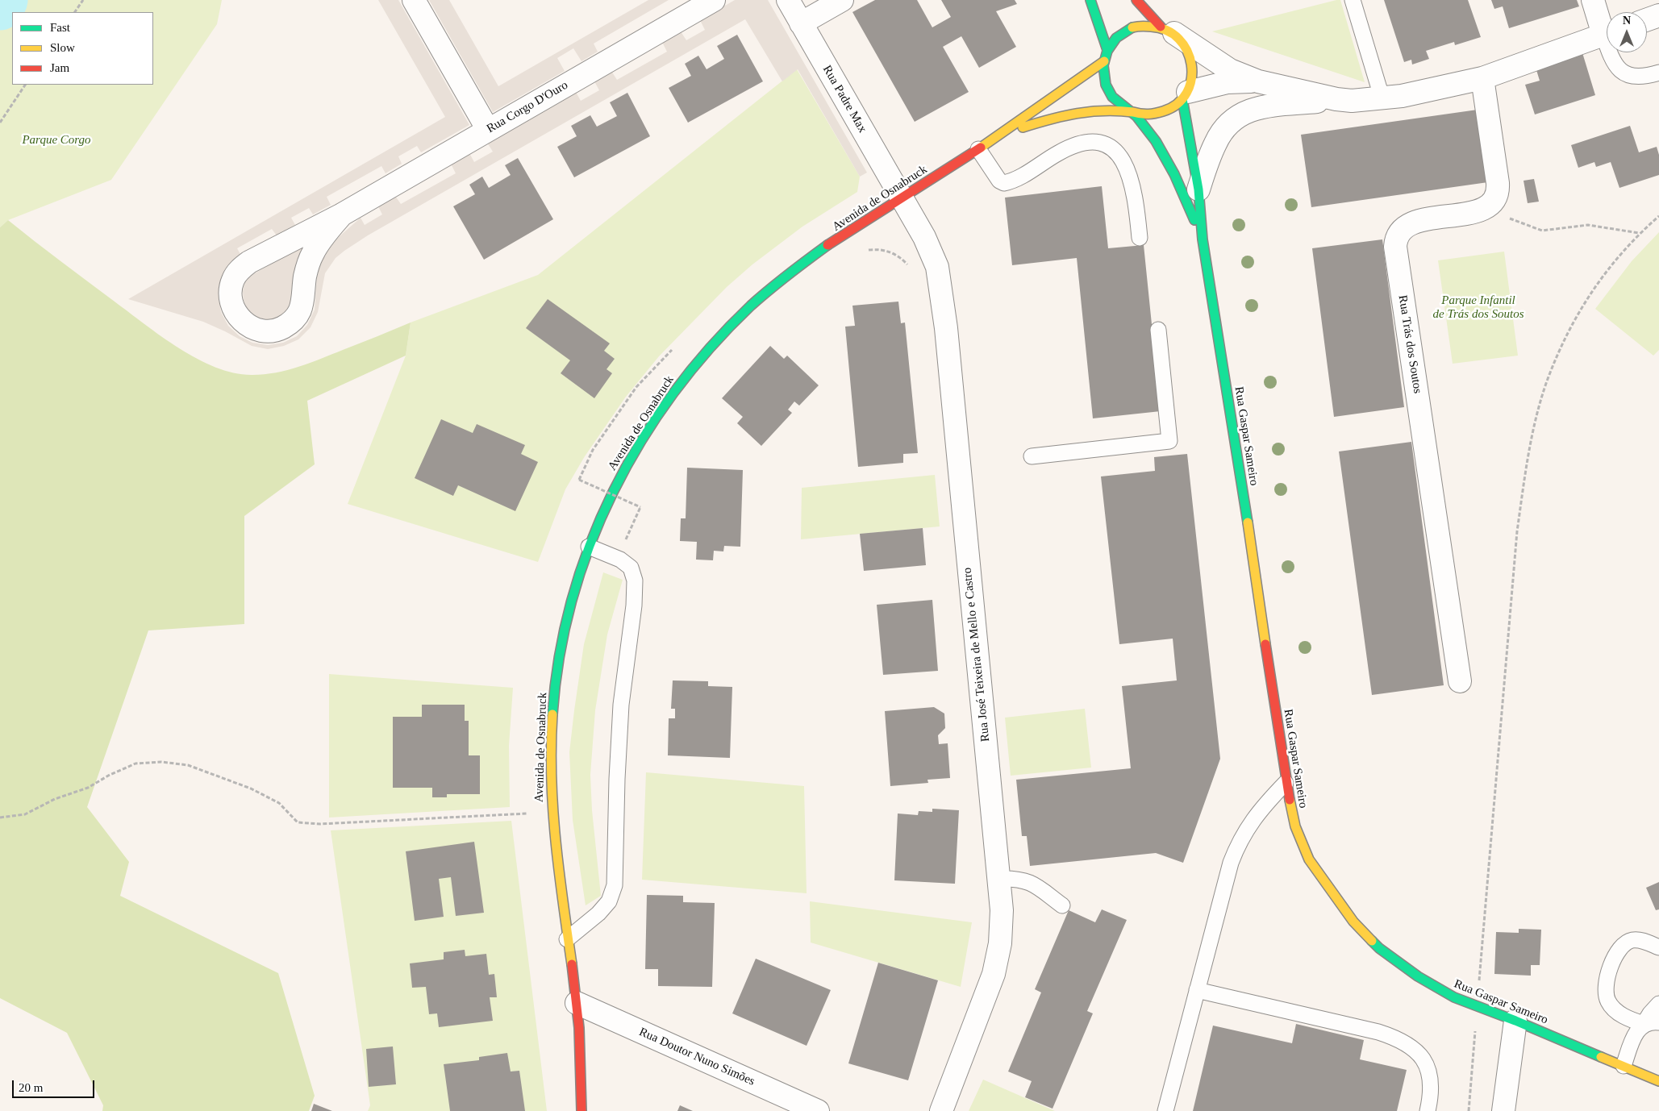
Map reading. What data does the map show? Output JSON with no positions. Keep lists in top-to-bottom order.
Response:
{
  "streets": {
    "main road": ["Avenida de Osnabruck", "Rua Gaspar Sameiro"],
    "street": [
      "Rua Padre Max",
      "Rua Corgo D'Ouro",
      "Rua Trás dos Soutos",
      "Rua José Teixeira de Mello e Castro",
      "Rua Doutor Nuno Simões"
    ]
  },
  "crossings": [
    ["Rua Padre Max", "Avenida de Osnabruck"],
    ["Rua Padre Max", "Rua José Teixeira de Mello e Castro"],
    ["Avenida de Osnabruck", "Rua José Teixeira de Mello e Castro"],
    ["Avenida de Osnabruck", "Rua Doutor Nuno Simões"]
  ],
  "parks": ["Parque Corgo", "Parque Infantil de Trás dos Soutos"],
  "legend": ["Fast", "Slow", "Jam"],
  "scale_bar": "20 m",
  "north": "top"
}
